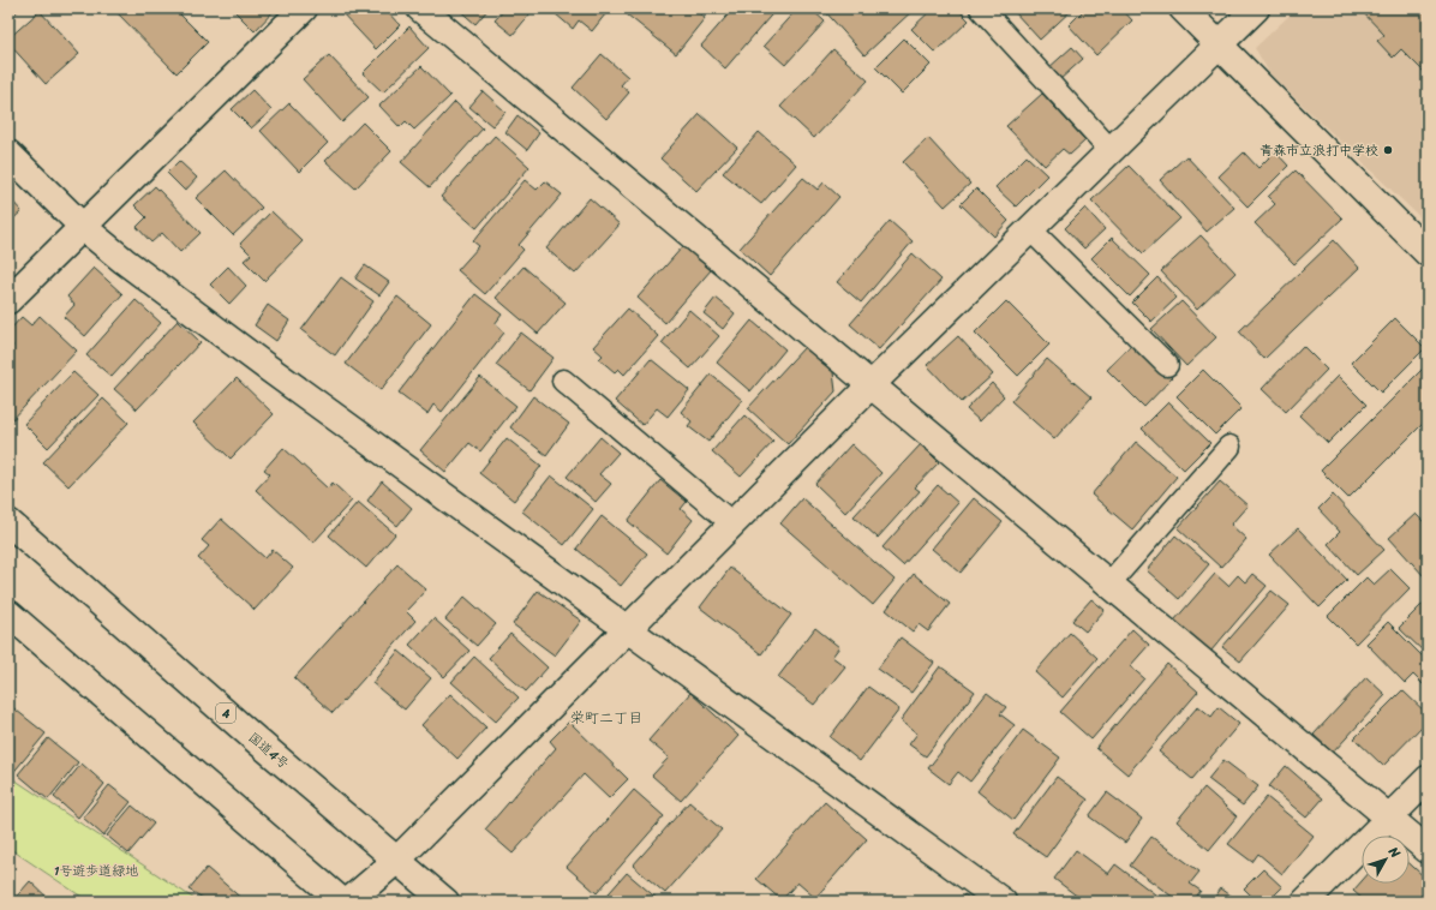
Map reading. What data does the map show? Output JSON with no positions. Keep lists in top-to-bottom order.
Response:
{
  "streets": {
    "main road": ["4", "国道4号"]
  },
  "districts": ["栄町二丁目"],
  "parks": ["1号遊歩道緑地"],
  "places": ["青森市立浪打中学校"],
  "north": "top right"
}
